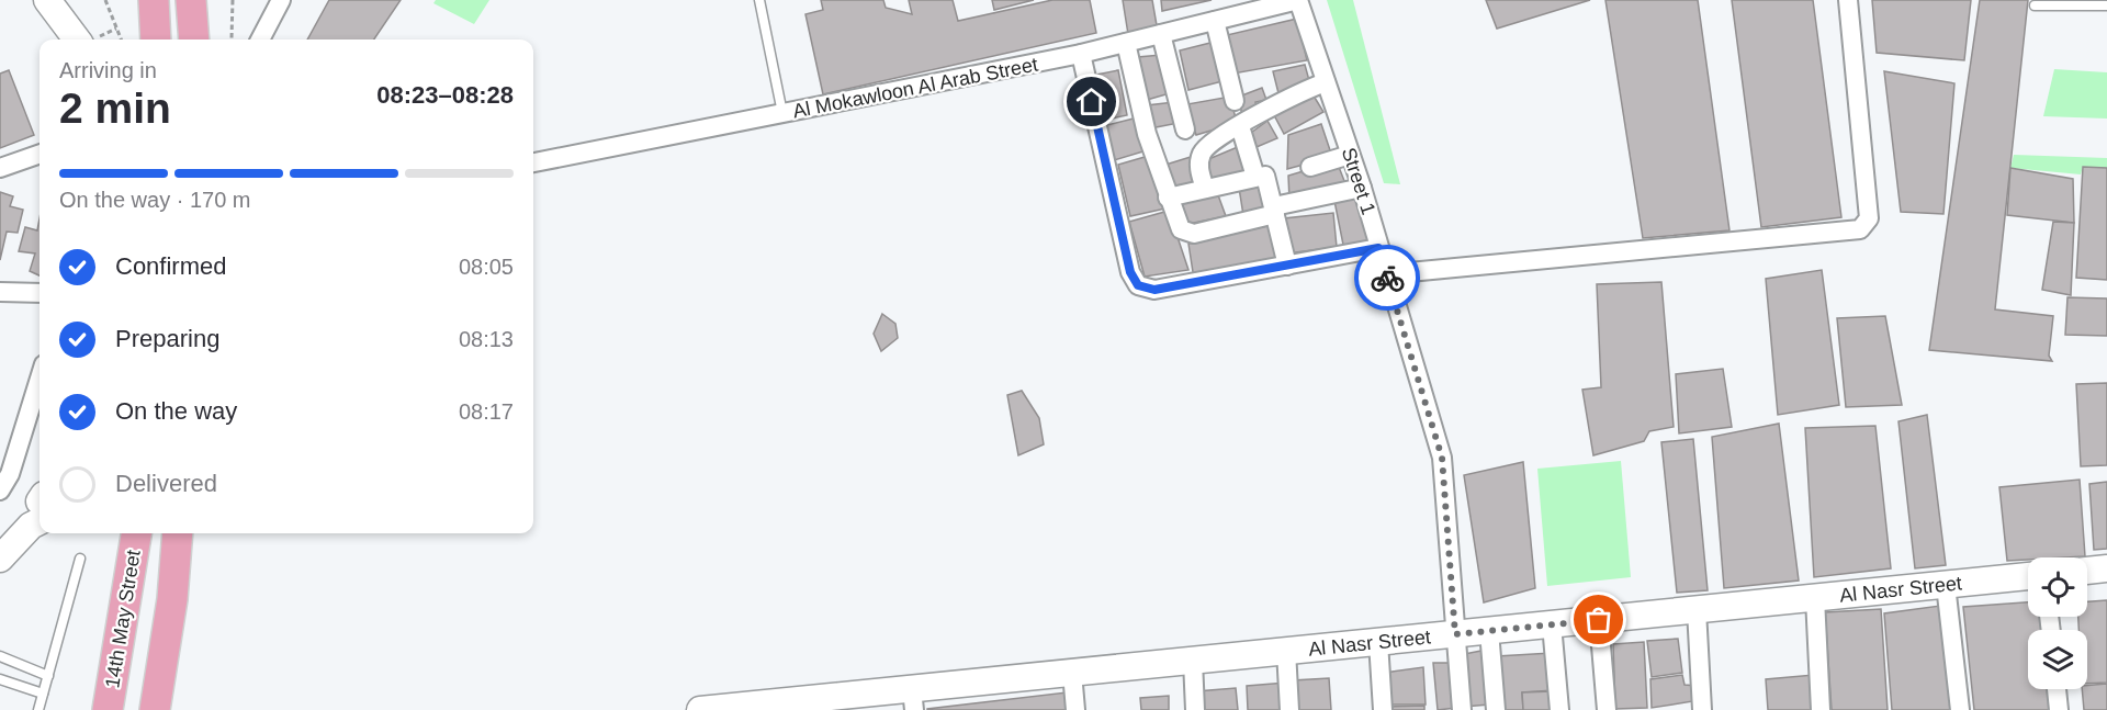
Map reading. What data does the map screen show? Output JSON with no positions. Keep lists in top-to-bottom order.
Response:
{
  "streets": {
    "main road": ["14th May Street"],
    "street": ["Al Mokawloon Al Arab Street", "Street 1", "Al Nasr Street"]
  },
  "crossings": [
    ["Al Mokawloon Al Arab Street", "Street 1"],
    ["Street 1", "Al Nasr Street"]
  ],
  "page": {
    "heading": ["2 min", "Arriving in", "08:23–08:28"],
    "bar": "On the way · 170 m",
    "list": [
      ["Confirmed", "08:05"],
      ["Preparing", "08:13"],
      ["On the way", "08:17"],
      "Delivered"
    ]
  }
}
